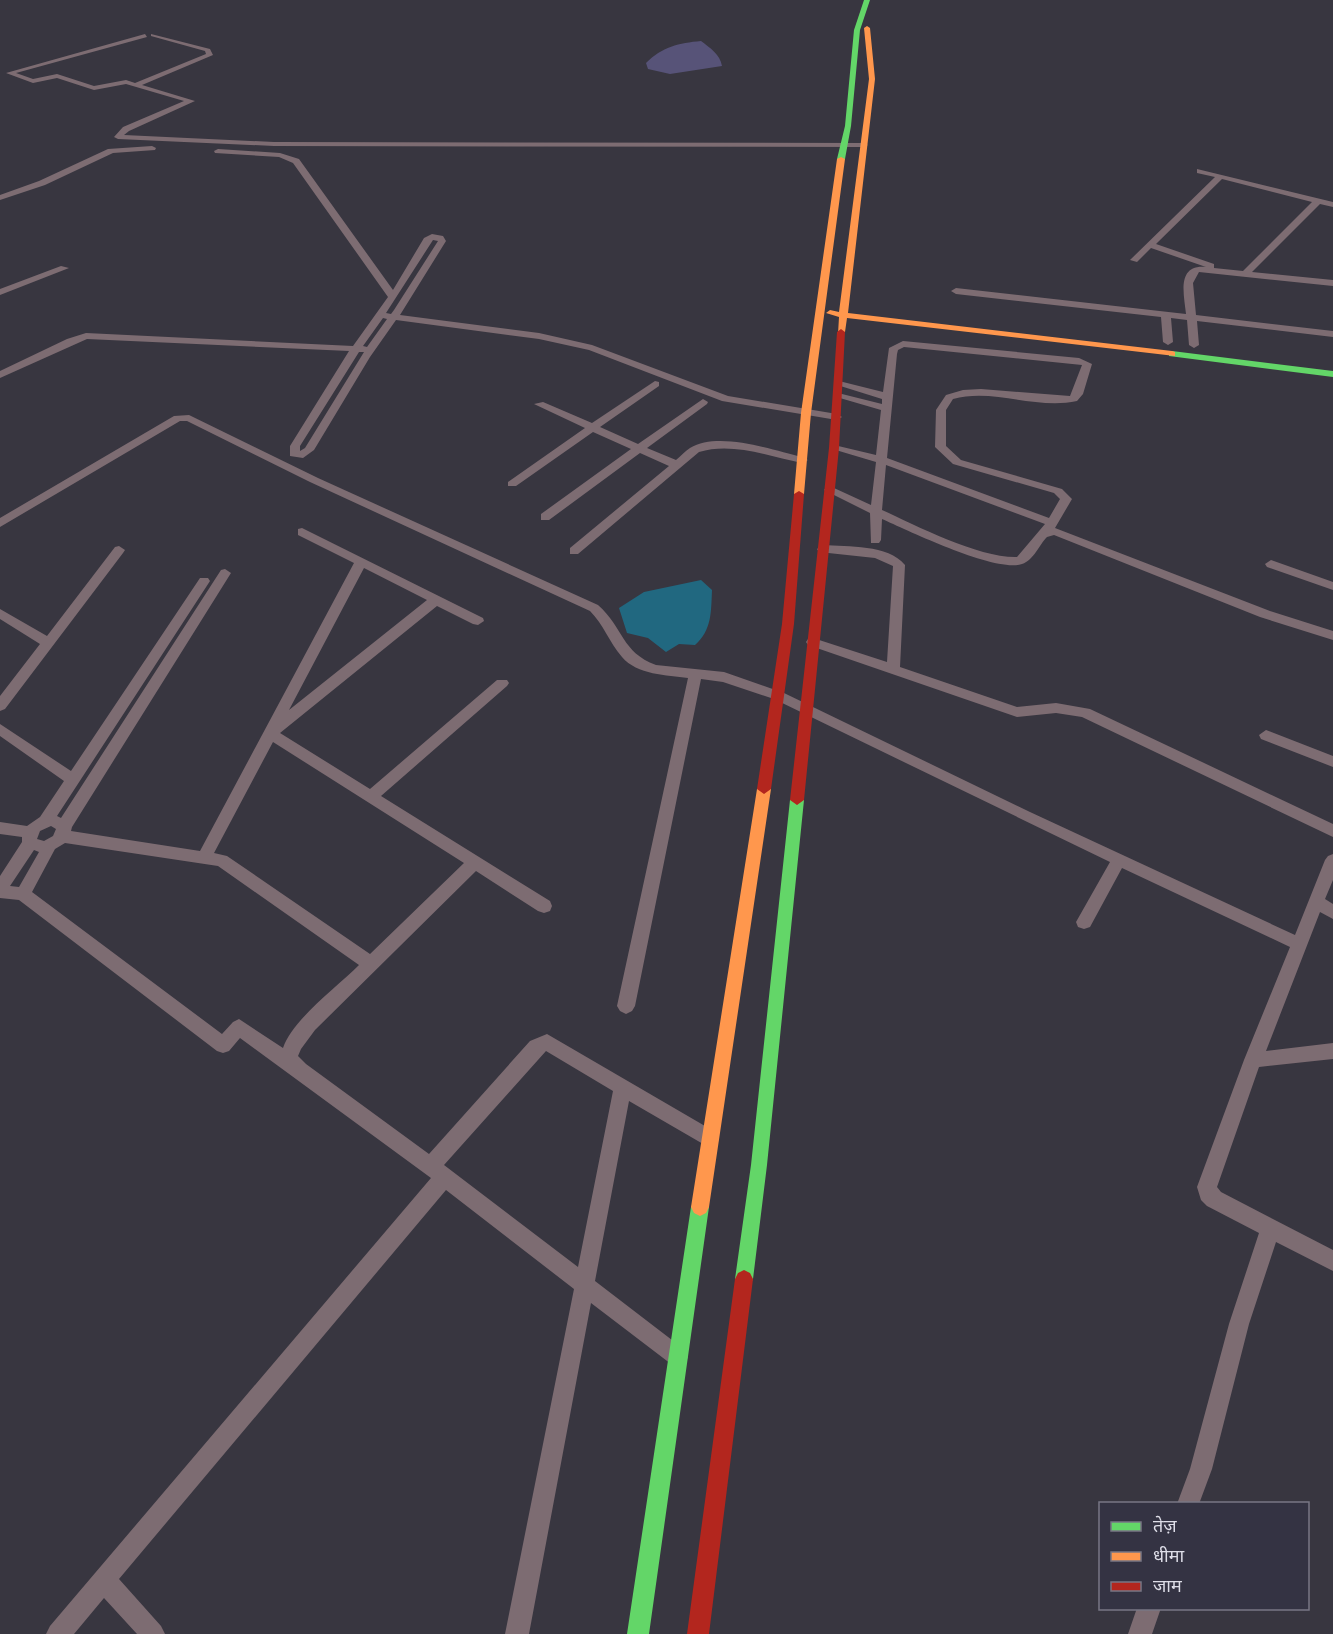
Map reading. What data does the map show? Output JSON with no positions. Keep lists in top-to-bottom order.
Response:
{
  "legend": ["तेज़", "धीमा", "जाम"]
}
